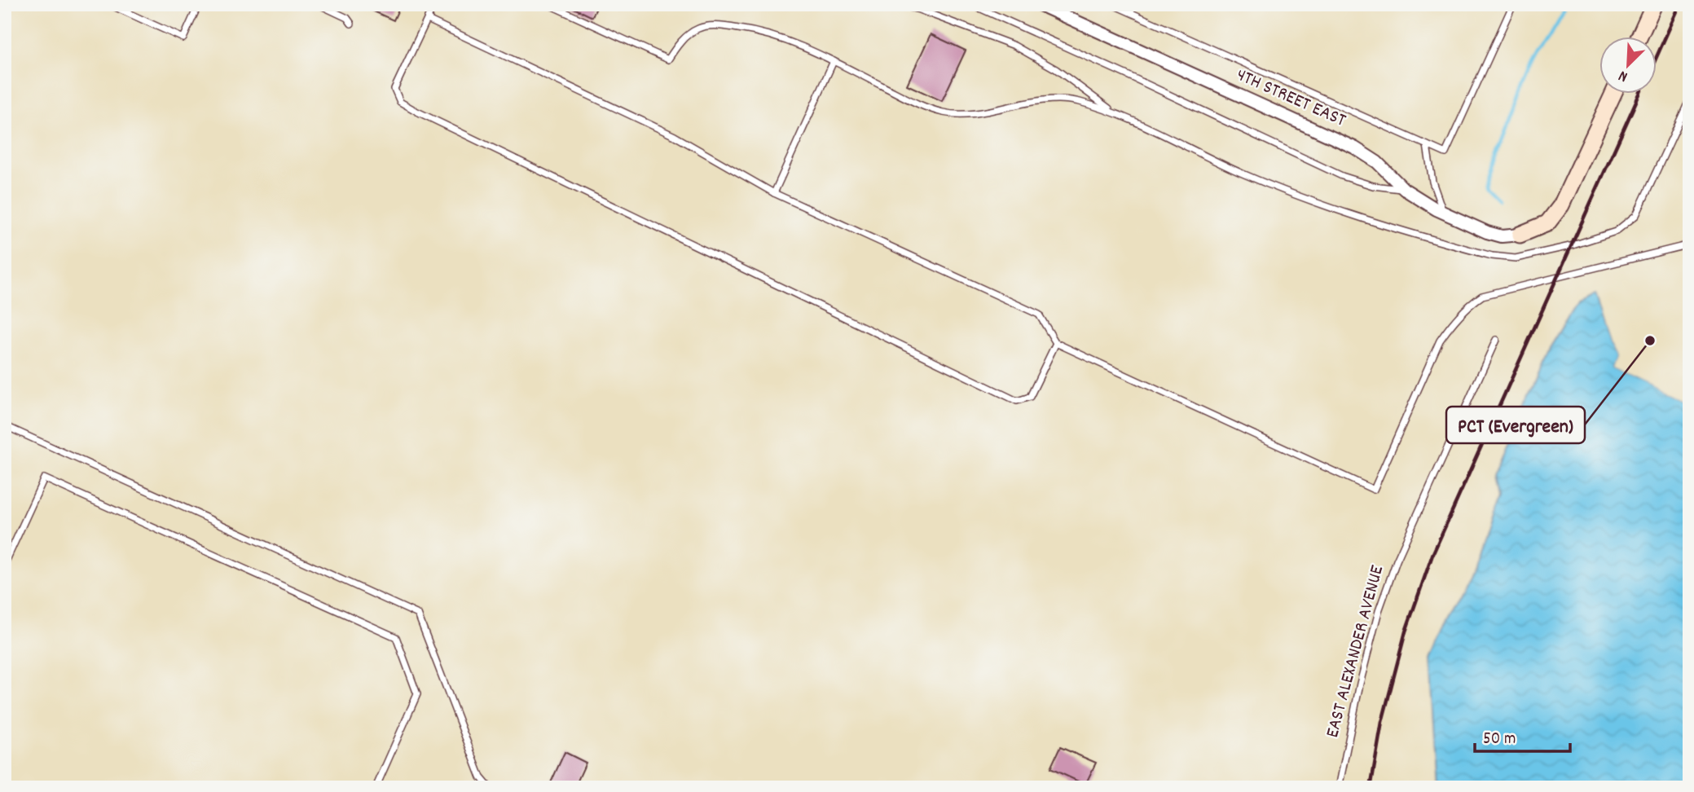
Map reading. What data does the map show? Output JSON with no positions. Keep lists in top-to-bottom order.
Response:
{
  "streets": {
    "street": ["4TH STREET EAST"],
    "lane": ["EAST ALEXANDER AVENUE"]
  },
  "places": ["PCT (Evergreen)"],
  "scale_bar": "50 m",
  "north": "bottom left"
}
